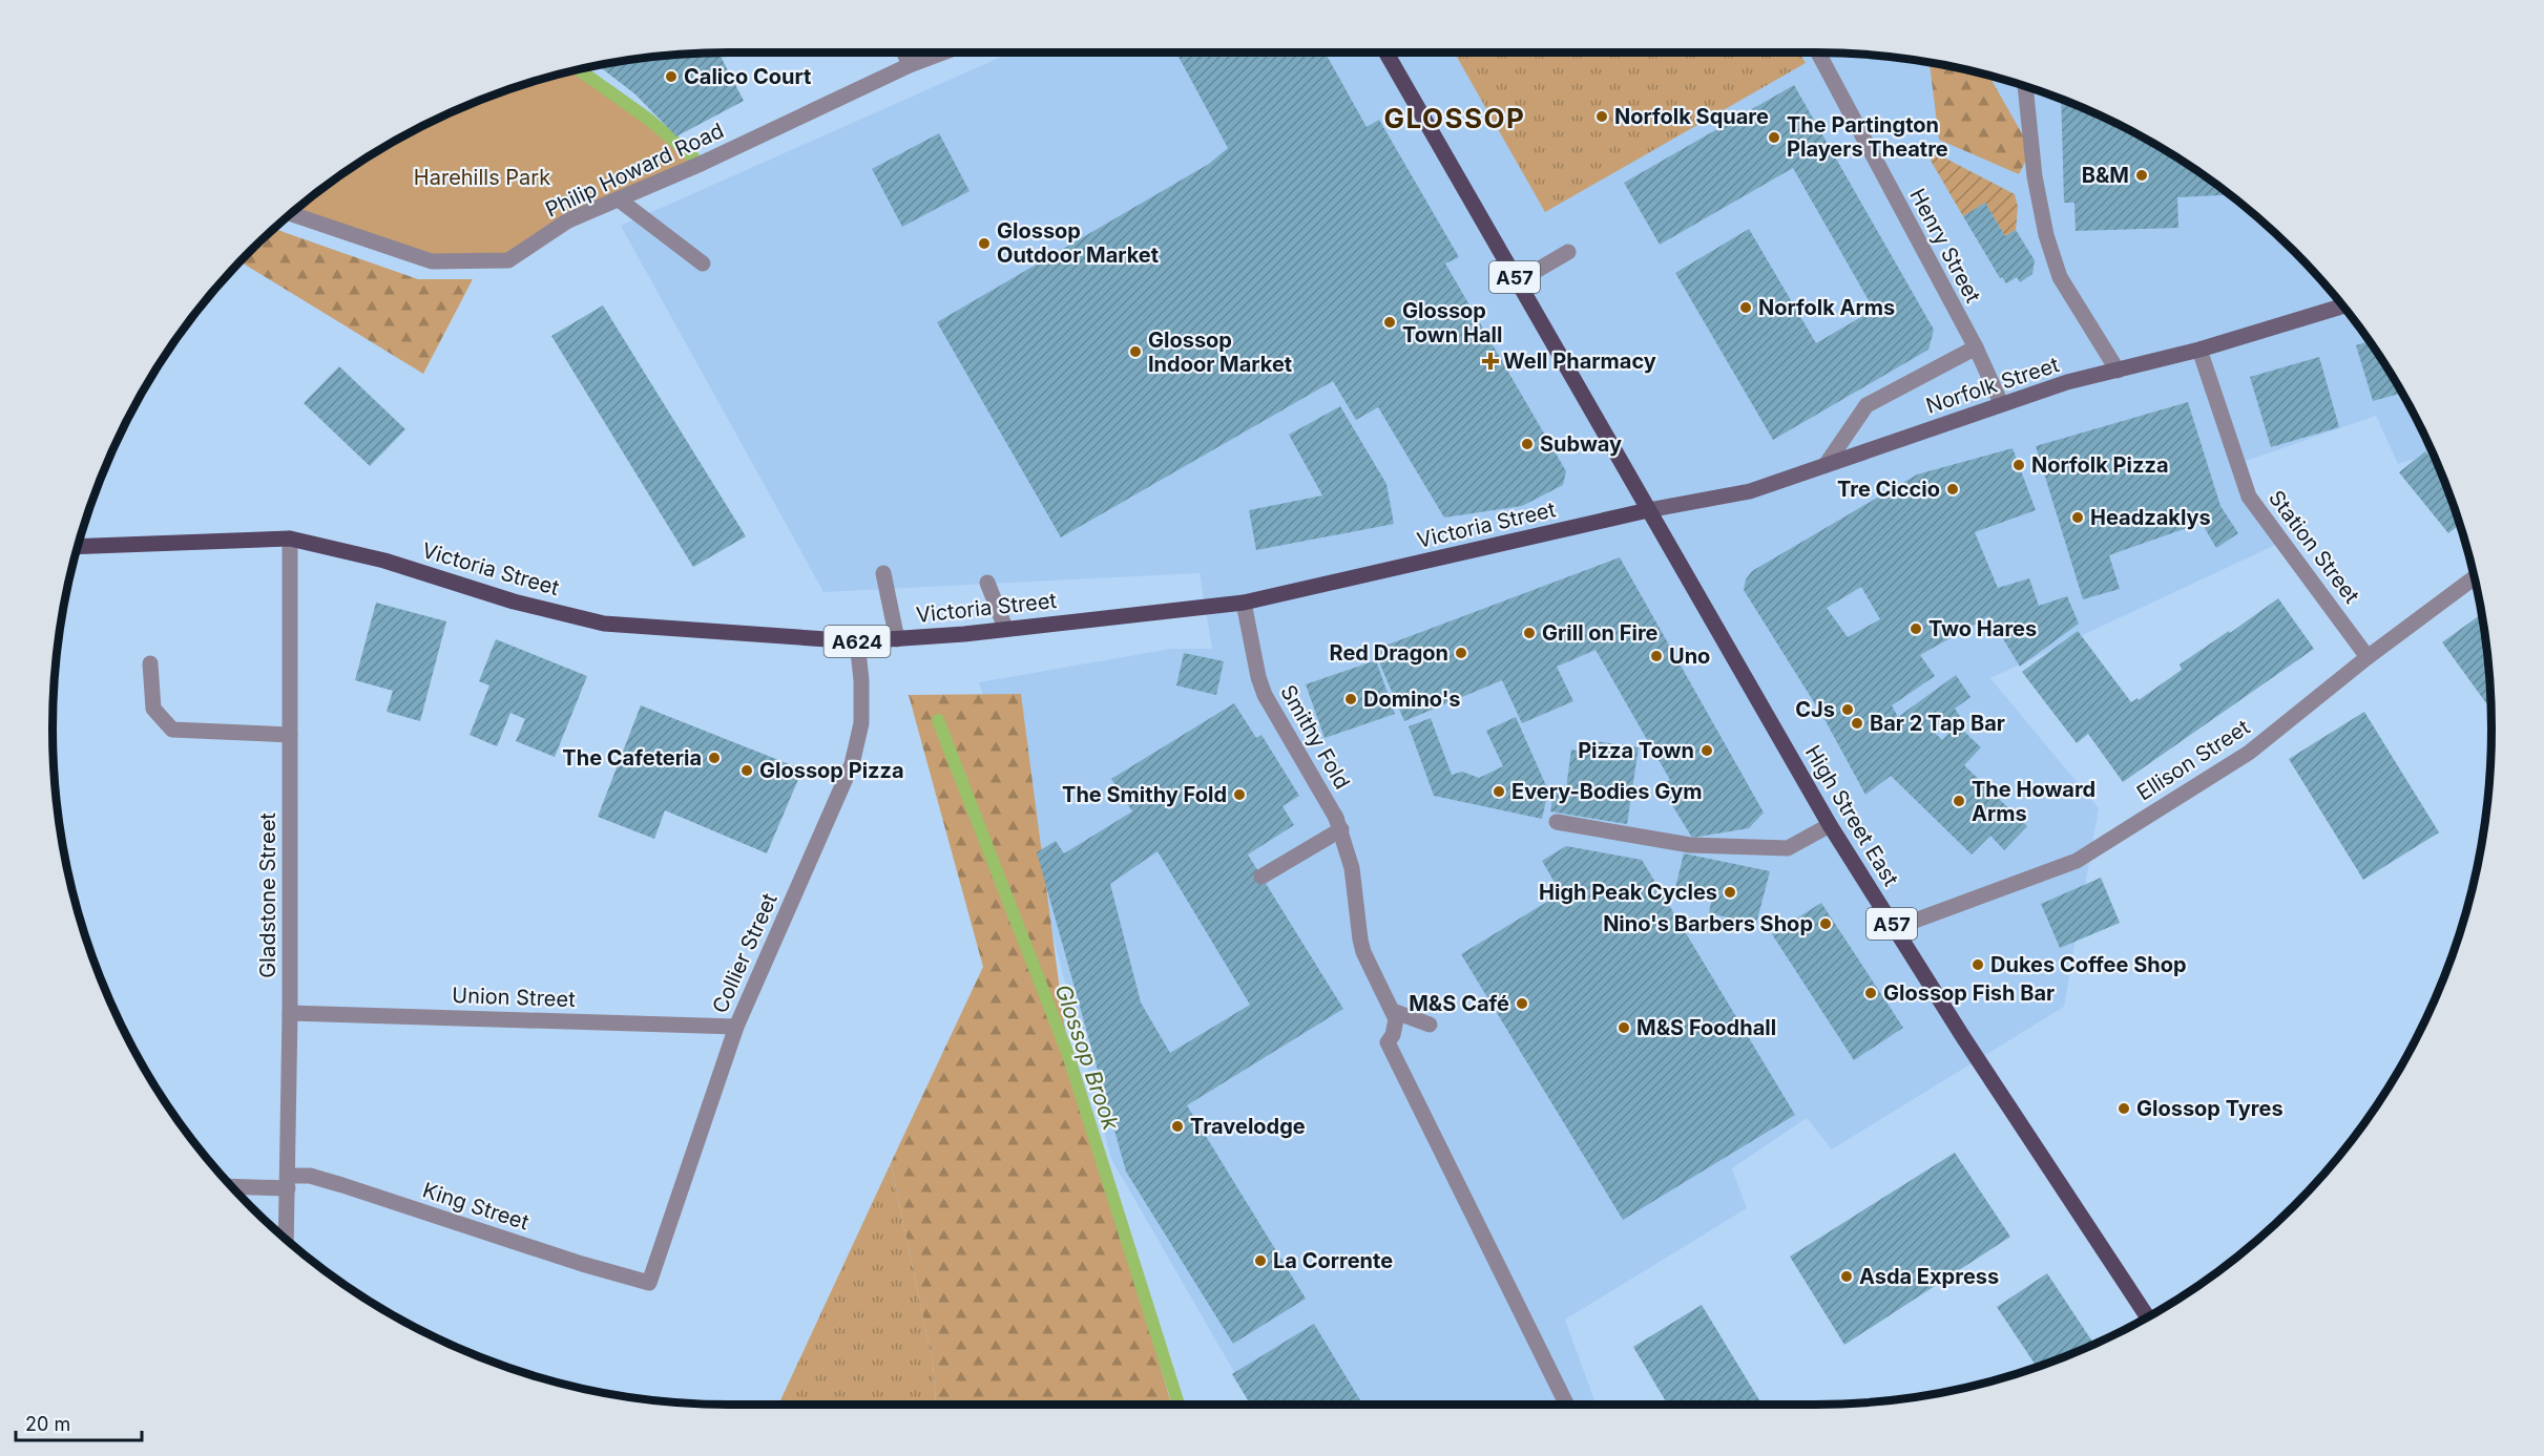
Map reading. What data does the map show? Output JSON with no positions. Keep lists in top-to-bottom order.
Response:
{
  "streets": {
    "main road": [
      "A57",
      "Norfolk Street",
      "Victoria Street",
      "A624",
      "High Street East"
    ],
    "street": [
      "Philip Howard Road",
      "Henry Street",
      "Station Street",
      "Smithy Fold",
      "Ellison Street",
      "Gladstone Street",
      "Collier Street",
      "Union Street",
      "King Street"
    ]
  },
  "crossings": [
    ["Henry Street", "Norfolk Street"],
    ["A57", "Norfolk Street"],
    ["A57", "Victoria Street"],
    ["A57", "High Street East"],
    ["Norfolk Street", "Victoria Street"],
    ["Norfolk Street", "Station Street"],
    ["Norfolk Street", "High Street East"],
    ["Victoria Street", "Smithy Fold"],
    ["Victoria Street", "High Street East"],
    ["Victoria Street", "Gladstone Street"],
    ["Victoria Street", "Collier Street"],
    ["Station Street", "Ellison Street"],
    ["Ellison Street", "High Street East"],
    ["Gladstone Street", "Union Street"],
    ["Gladstone Street", "King Street"],
    ["Collier Street", "Union Street"],
    ["Collier Street", "King Street"]
  ],
  "districts": ["GLOSSOP"],
  "water": ["Glossop Brook"],
  "parks": ["Harehills Park"],
  "places": {
    "other": [
      "Calico Court",
      "Norfolk Square",
      "The Partington Players Theatre",
      "B&M",
      "Glossop Outdoor Market",
      "Norfolk Arms",
      "Glossop Town Hall",
      "Glossop Indoor Market",
      "Subway",
      "Norfolk Pizza",
      "Tre Ciccio",
      "Headzaklys",
      "Two Hares",
      "Grill on Fire",
      "Red Dragon",
      "Uno",
      "Domino's",
      "CJs",
      "Bar 2 Tap Bar",
      "Pizza Town",
      "The Cafeteria",
      "Glossop Pizza",
      "Every-Bodies Gym",
      "The Smithy Fold",
      "The Howard Arms",
      "High Peak Cycles",
      "Nino's Barbers Shop",
      "Dukes Coffee Shop",
      "Glossop Fish Bar",
      "M&S Café",
      "M&S Foodhall",
      "Glossop Tyres",
      "Travelodge",
      "La Corrente",
      "Asda Express"
    ],
    "health": ["Well Pharmacy"]
  },
  "scale_bar": "20 m"
}
